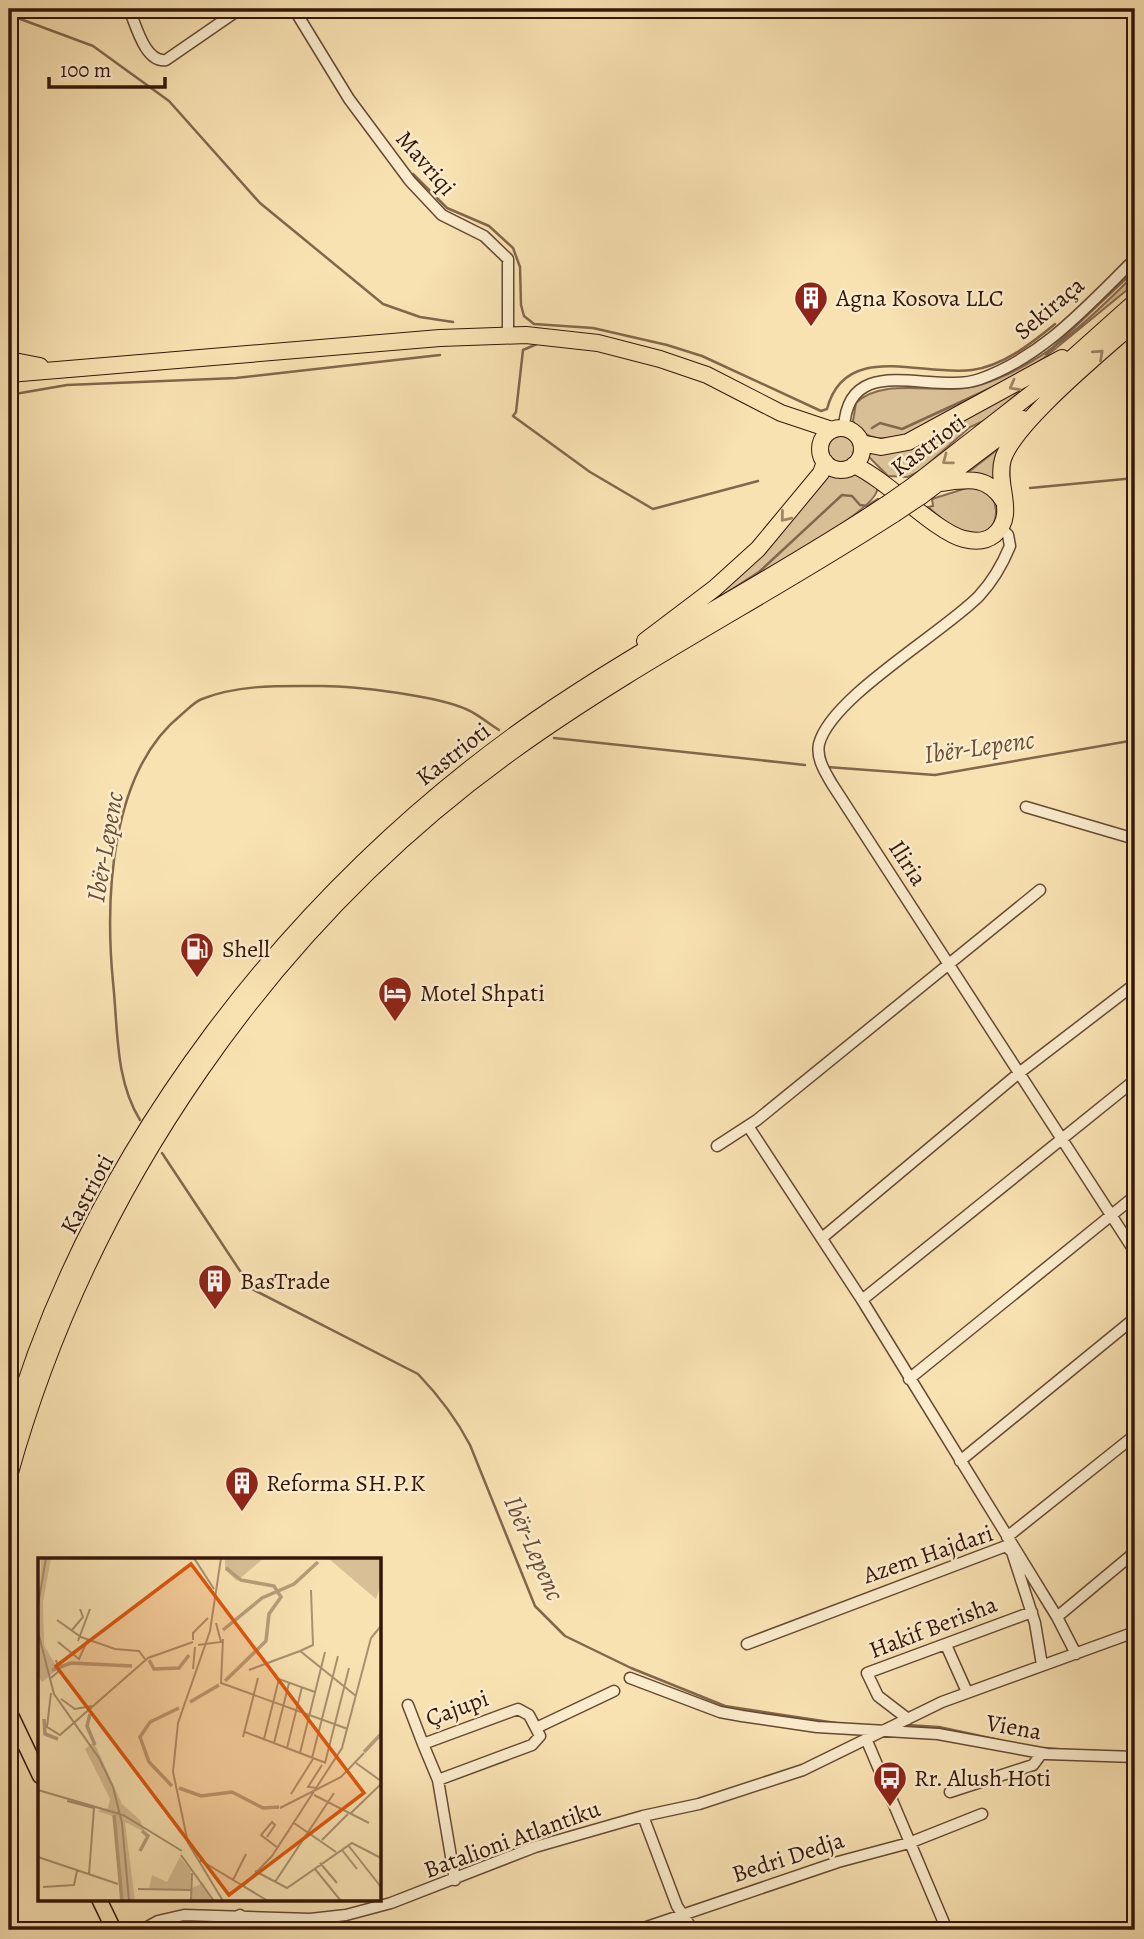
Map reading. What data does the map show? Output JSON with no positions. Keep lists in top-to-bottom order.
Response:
{
  "streets": {
    "highway": ["Kastrioti"],
    "street": [
      "Mavriqi",
      "Sekiraça",
      "Iliria",
      "Azem Hajdari",
      "Hakif Berisha",
      "Çajupi",
      "Viena",
      "Batalioni Atlantiku",
      "Bedri Dedja"
    ]
  },
  "crossings": [
    ["Azem Hajdari", "Hakif Berisha"],
    ["Azem Hajdari", "Batalioni Atlantiku"],
    ["Hakif Berisha", "Batalioni Atlantiku"],
    ["Çajupi", "Batalioni Atlantiku"],
    ["Viena", "Batalioni Atlantiku"]
  ],
  "water": ["Ibër-Lepenc"],
  "places": {
    "building": ["Agna Kosova LLC", "BasTrade", "Reforma SH.P.K"],
    "fuel station": ["Shell"],
    "hotel": ["Motel Shpati"],
    "bus stop": ["Rr. Alush Hoti"]
  },
  "scale_bar": "100 m"
}
